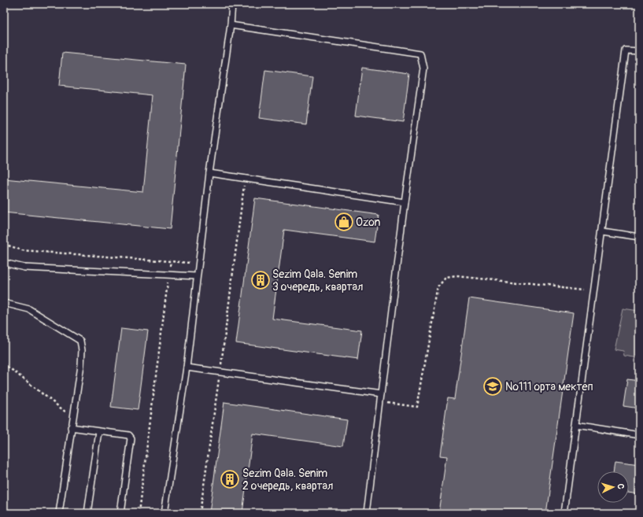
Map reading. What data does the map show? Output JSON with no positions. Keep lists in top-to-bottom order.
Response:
{
  "places": {
    "shop": ["Ozon"],
    "building": ["Sezim Qala. Senim 3 очередь, квартал", "Sezim Qala. Senim 2 очередь, квартал"],
    "school or university": ["№111 орта мектеп"]
  },
  "north": "right"
}
